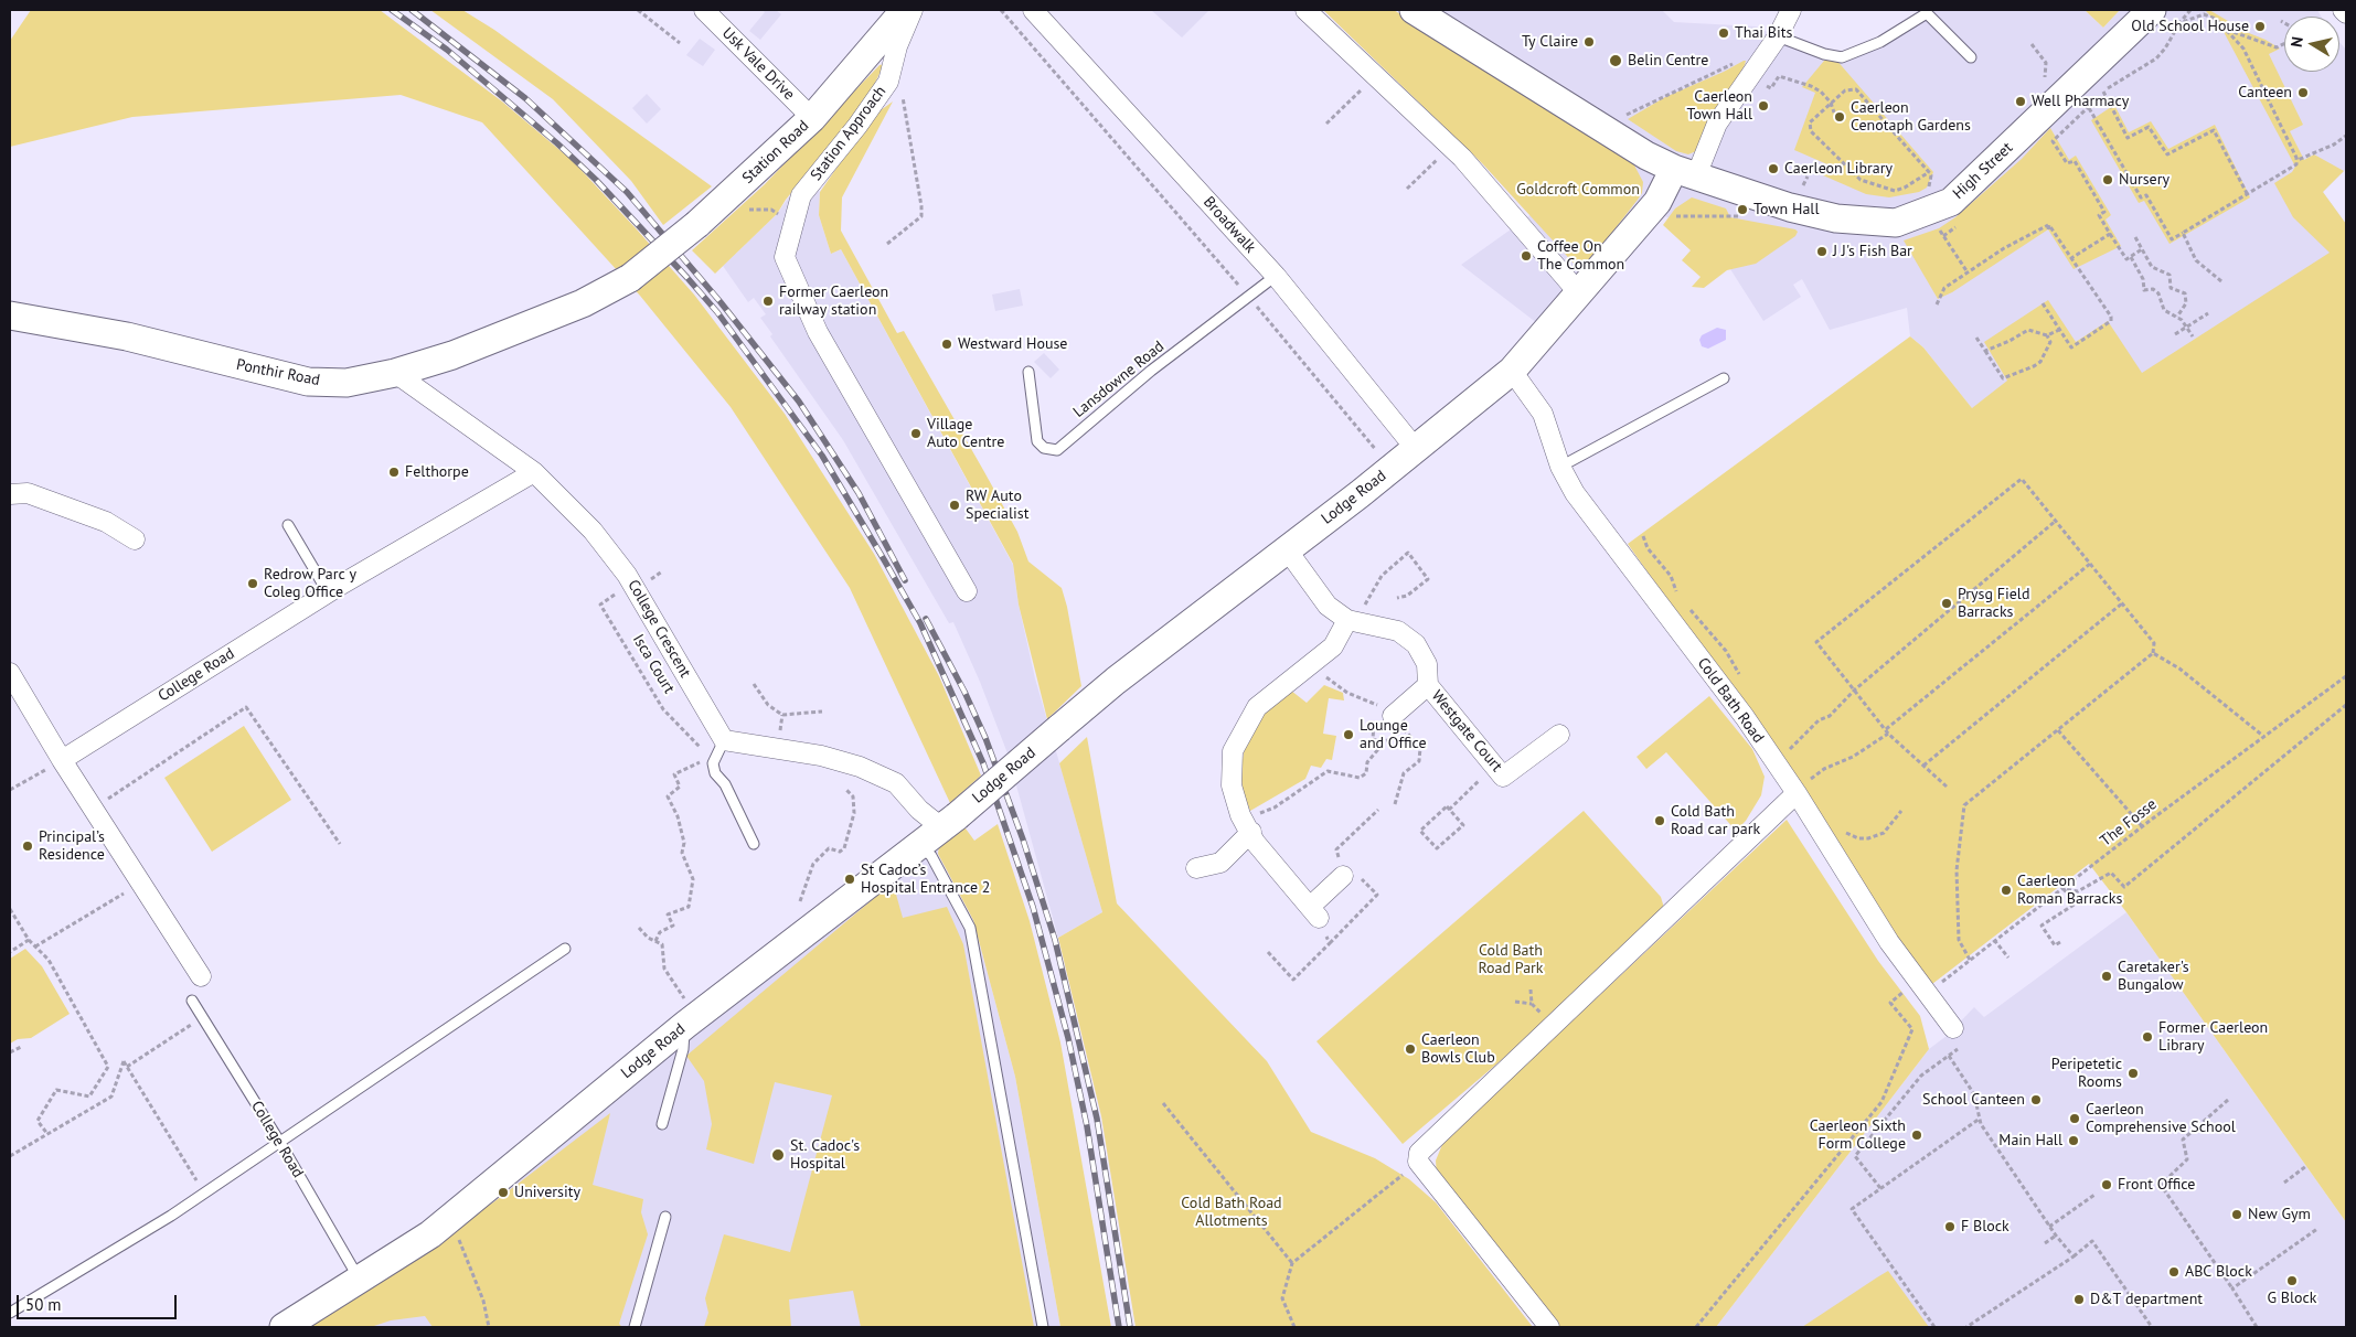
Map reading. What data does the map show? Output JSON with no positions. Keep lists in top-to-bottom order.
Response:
{
  "streets": {
    "street": [
      "Usk Vale Drive",
      "Station Approach",
      "Station Road",
      "High Street",
      "Broadwalk",
      "Ponthir Road",
      "Lodge Road",
      "College Crescent",
      "College Road",
      "Cold Bath Road",
      "Westgate Court"
    ],
    "lane": ["Lansdowne Road"],
    "path": ["Isca Court", "The Fosse"]
  },
  "crossings": [
    ["Usk Vale Drive", "Station Road"],
    ["Station Road", "Ponthir Road"],
    ["High Street", "Lodge Road"],
    ["Broadwalk", "Lansdowne Road"],
    ["Broadwalk", "Lodge Road"],
    ["Ponthir Road", "College Crescent"],
    ["Lodge Road", "College Road"],
    ["Lodge Road", "Cold Bath Road"],
    ["Lodge Road", "Westgate Court"],
    ["College Crescent", "College Road"],
    ["Cold Bath Road", "The Fosse"]
  ],
  "parks": ["Goldcroft Common", "Cold Bath Road Park", "Cold Bath Road Allotments"],
  "places": [
    "Old School House",
    "Thai Bits",
    "Ty Claire",
    "Belin Centre",
    "Canteen",
    "Well Pharmacy",
    "Caerleon Town Hall",
    "Caerleon Cenotaph Gardens",
    "Caerleon Library",
    "Nursery",
    "Town Hall",
    "J J's Fish Bar",
    "Coffee On The Common",
    "Former Caerleon railway station",
    "Westward House",
    "Village Auto Centre",
    "Felthorpe",
    "RW Auto Specialist",
    "Redrow Parc y Coleg Office",
    "Prysg Field Barracks",
    "Lounge and Office",
    "Cold Bath Road car park",
    "Principal’s Residence",
    "St Cadoc’s Hospital Entrance 2",
    "Caerleon Roman Barracks",
    "Caretaker's Bungalow",
    "Former Caerleon Library",
    "Caerleon Bowls Club",
    "Peripetetic Rooms",
    "School Canteen",
    "Caerleon Comprehensive School",
    "Caerleon Sixth Form College",
    "Main Hall",
    "St. Cadoc's Hospital",
    "Front Office",
    "University",
    "New Gym",
    "F Block",
    "ABC Block",
    "G Block",
    "D&T department"
  ],
  "scale_bar": "50 m",
  "north": "left"
}
